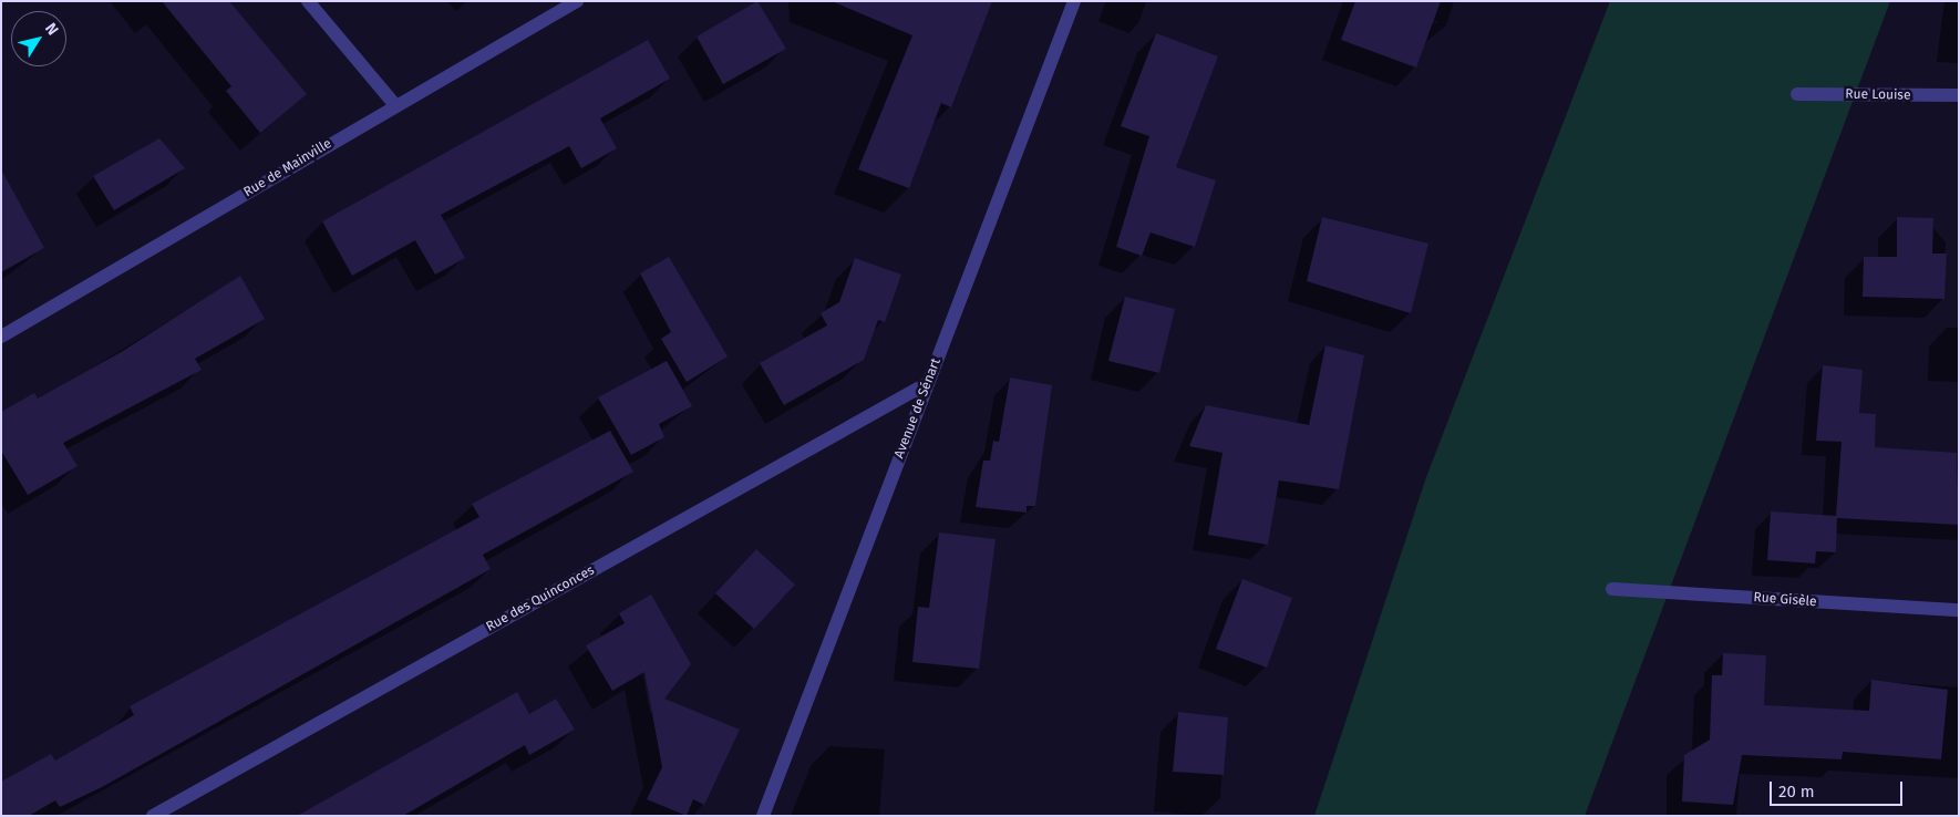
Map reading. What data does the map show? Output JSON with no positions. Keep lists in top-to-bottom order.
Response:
{
  "streets": {
    "street": [
      "Rue Louise",
      "Rue de Mainville",
      "Avenue de Sénart",
      "Rue des Quinconces",
      "Rue Gisèle"
    ]
  },
  "crossings": [
    ["Avenue de Sénart", "Rue des Quinconces"]
  ],
  "scale_bar": "20 m",
  "north": "top right"
}
